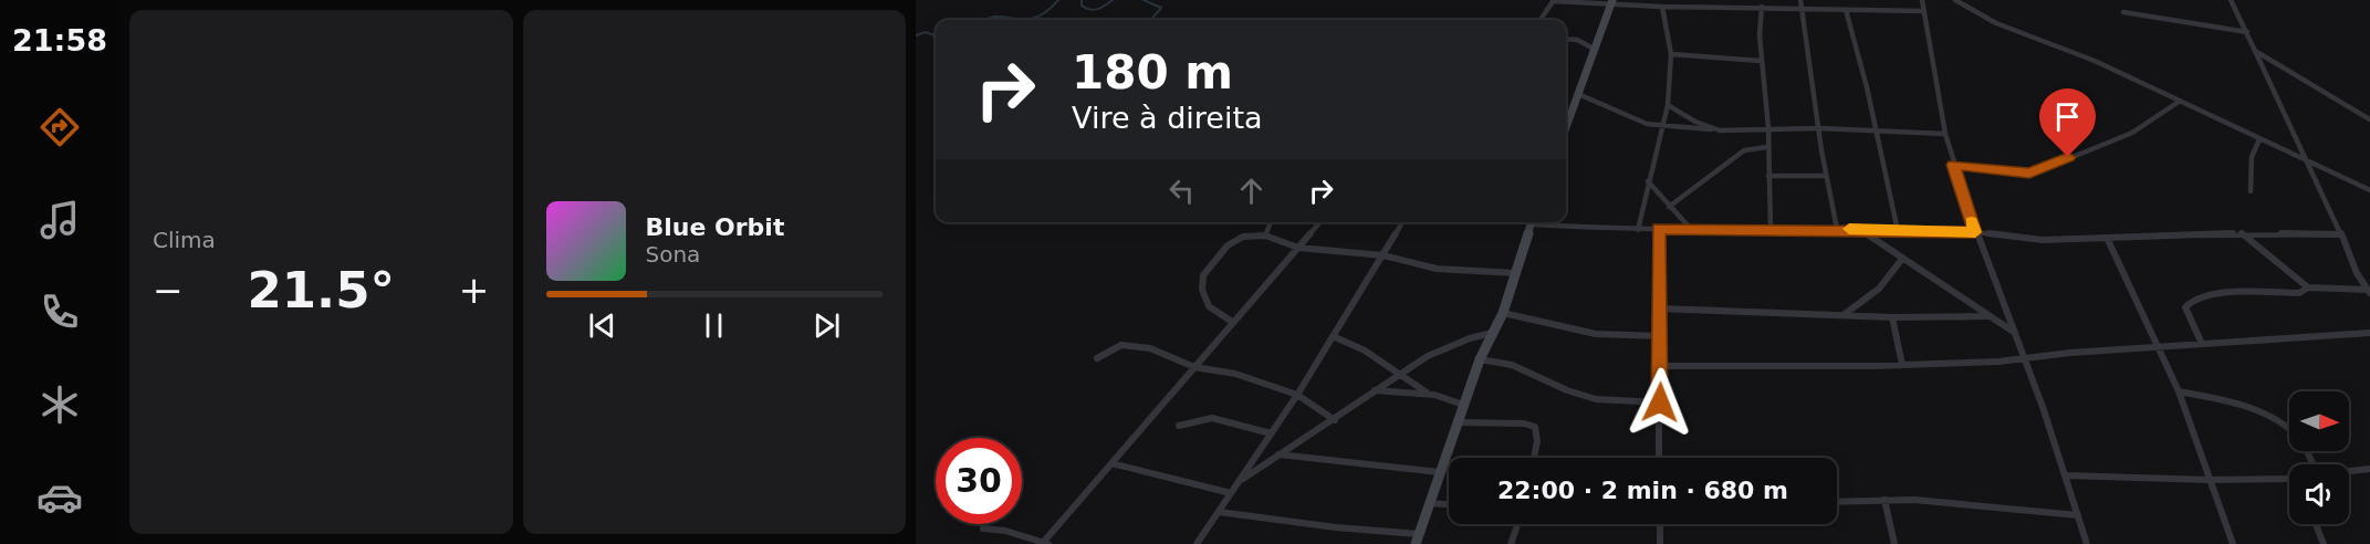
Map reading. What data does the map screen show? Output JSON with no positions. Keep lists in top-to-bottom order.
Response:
{
  "north": "right",
  "page": {
    "tabs": "21:58",
    "tile": "Clima",
    "turn": ["180 m", "Vire à direita"],
    "song": ["Blue Orbit", "Sona"],
    "heat": ["−", "21.5°", "+"],
    "limit": "30",
    "trip": "22:00 · 2 min · 680 m"
  }
}
